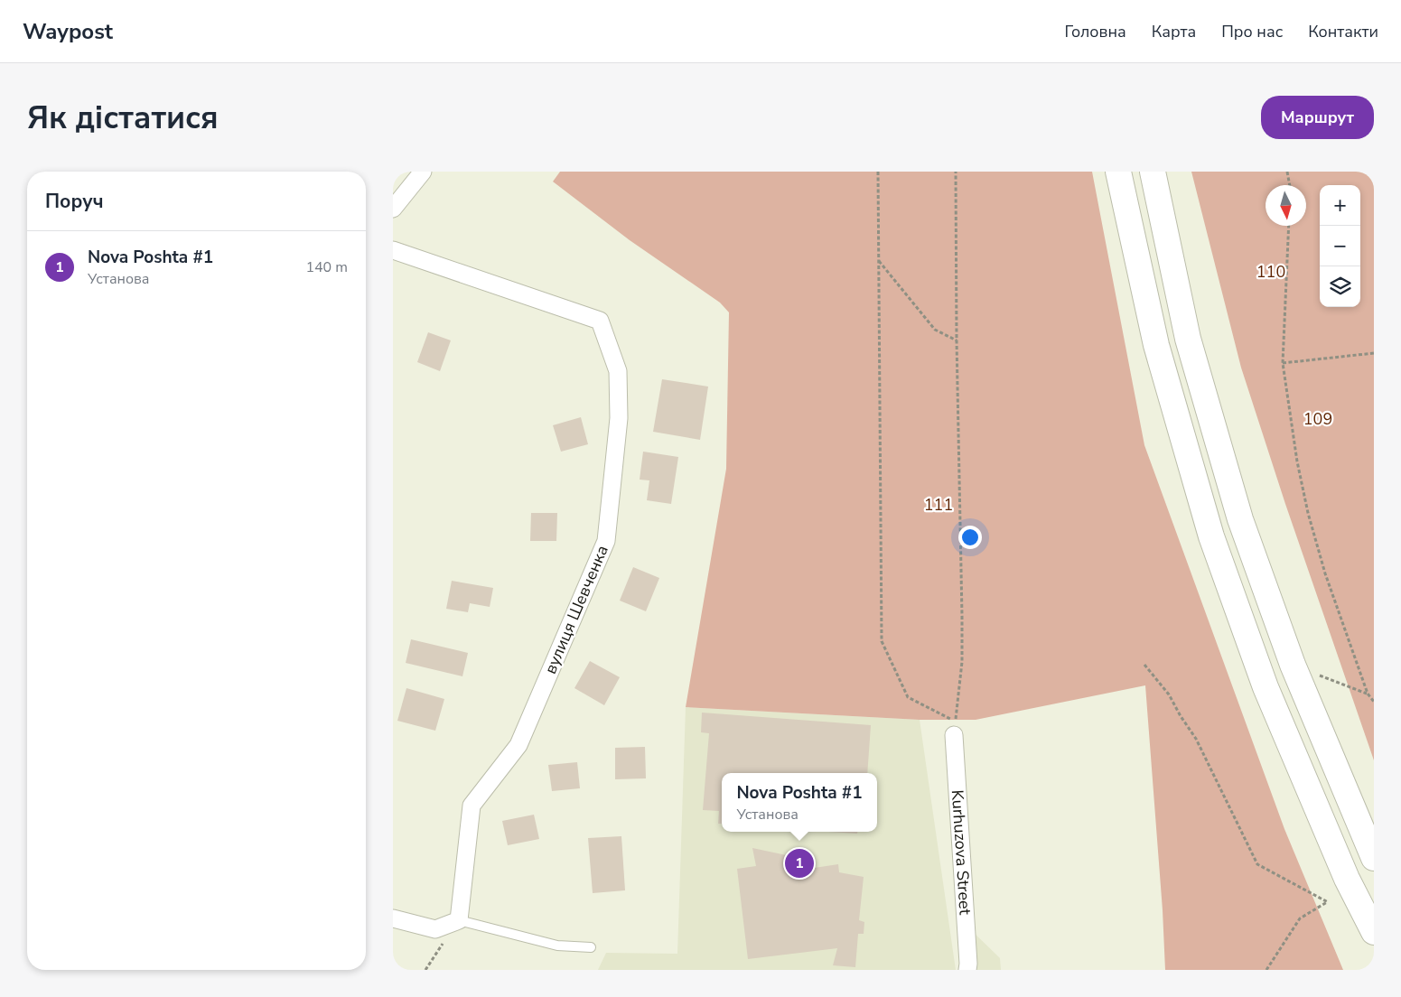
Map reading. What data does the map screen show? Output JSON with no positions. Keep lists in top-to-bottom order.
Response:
{
  "streets": {
    "street": ["вулиця Шевченка", "Kurhuzova Street"]
  },
  "parks": ["110", "109", "111"],
  "north": "bottom",
  "page": {
    "header": "Waypost",
    "nav": [
      "Головна",
      "Карта",
      "Про нас",
      "Контакти"
    ],
    "buttons": "Маршрут",
    "title": "Як дістатися",
    "heading": "Поруч",
    "map_buttons": ["+", "−"],
    "list": [
      {
        "mark": "1",
        "name": "Nova Poshta #1",
        "note": "Установа",
        "value": "140 m"
      }
    ],
    "popup": ["Nova Poshta #1", "Установа"],
    "pins": "1"
  }
}
